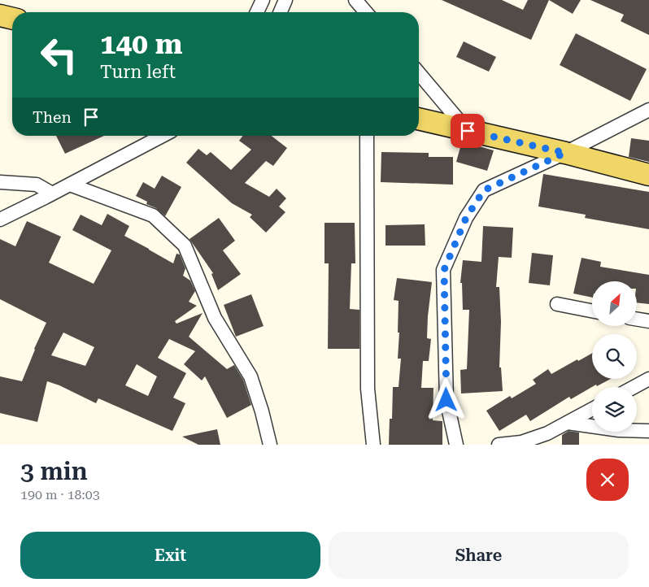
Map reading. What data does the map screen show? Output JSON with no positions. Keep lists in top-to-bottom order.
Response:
{
  "north": "top right",
  "page": {
    "turn": ["140 m", "Turn left"],
    "then": "Then",
    "heading": ["3 min", "190 m · 18:03"],
    "buttons": ["Exit", "Share"]
  }
}
